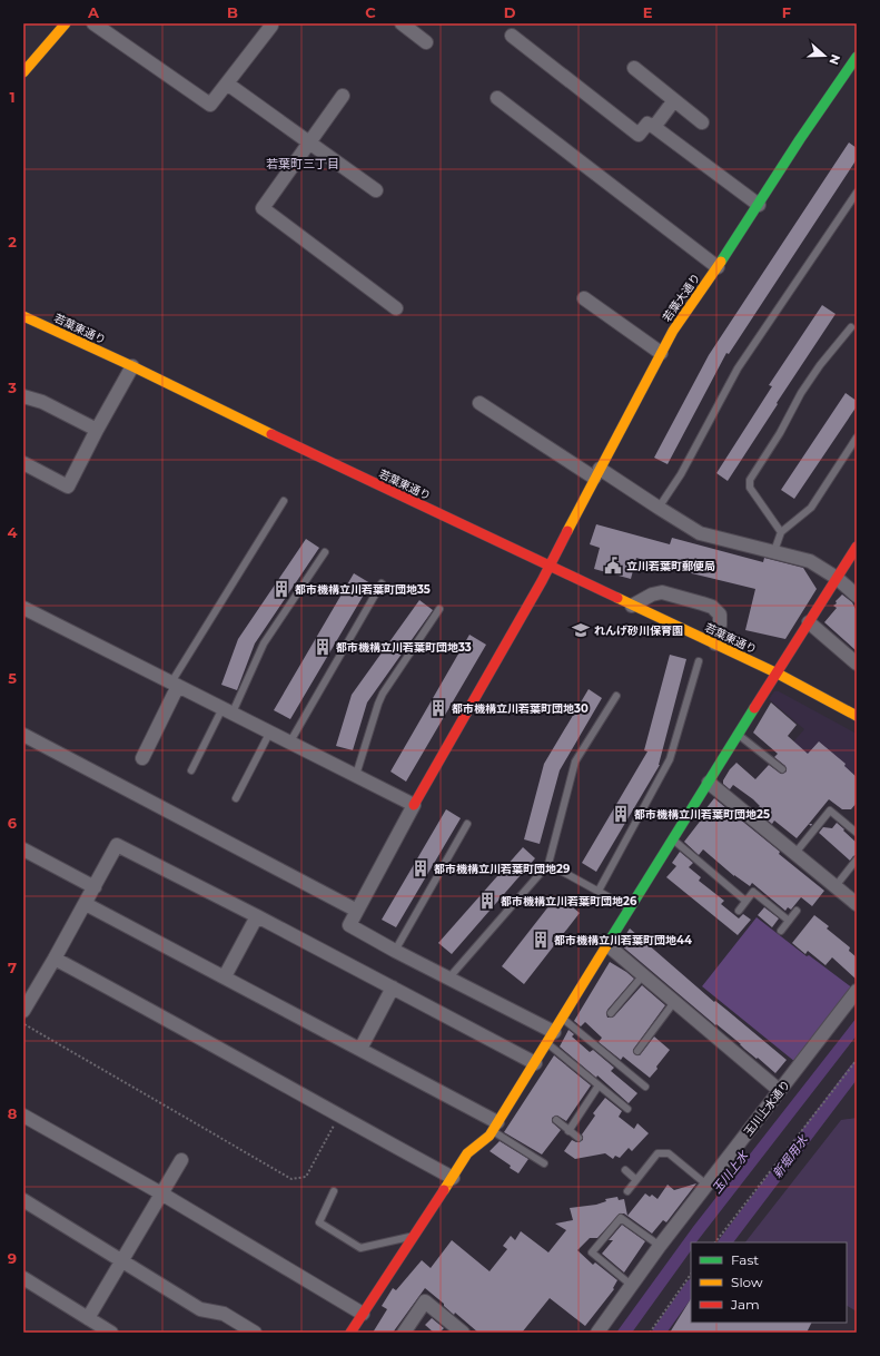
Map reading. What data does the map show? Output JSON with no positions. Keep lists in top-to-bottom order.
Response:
{
  "streets": {
    "street": ["若葉大通り", "若葉東通り", "玉川上水通り"]
  },
  "crossings": [
    ["若葉大通り", "若葉東通り"]
  ],
  "districts": ["若葉町三丁目"],
  "water": ["新堀用水", "玉川上水"],
  "places": {
    "public building": ["立川若葉町郵便局"],
    "building": [
      "都市機構立川若葉町団地35",
      "都市機構立川若葉町団地33",
      "都市機構立川若葉町団地30",
      "都市機構立川若葉町団地25",
      "都市機構立川若葉町団地29",
      "都市機構立川若葉町団地26",
      "都市機構立川若葉町団地44"
    ],
    "school or university": ["れんげ砂川保育園"]
  },
  "legend": ["Fast", "Slow", "Jam"],
  "north": "right",
  "grid": {
    "columns": [
      "A",
      "B",
      "C",
      "D",
      "E",
      "F"
    ],
    "rows": [
      "1",
      "2",
      "3",
      "4",
      "5",
      "6",
      "7",
      "8",
      "9"
    ]
  }
}
